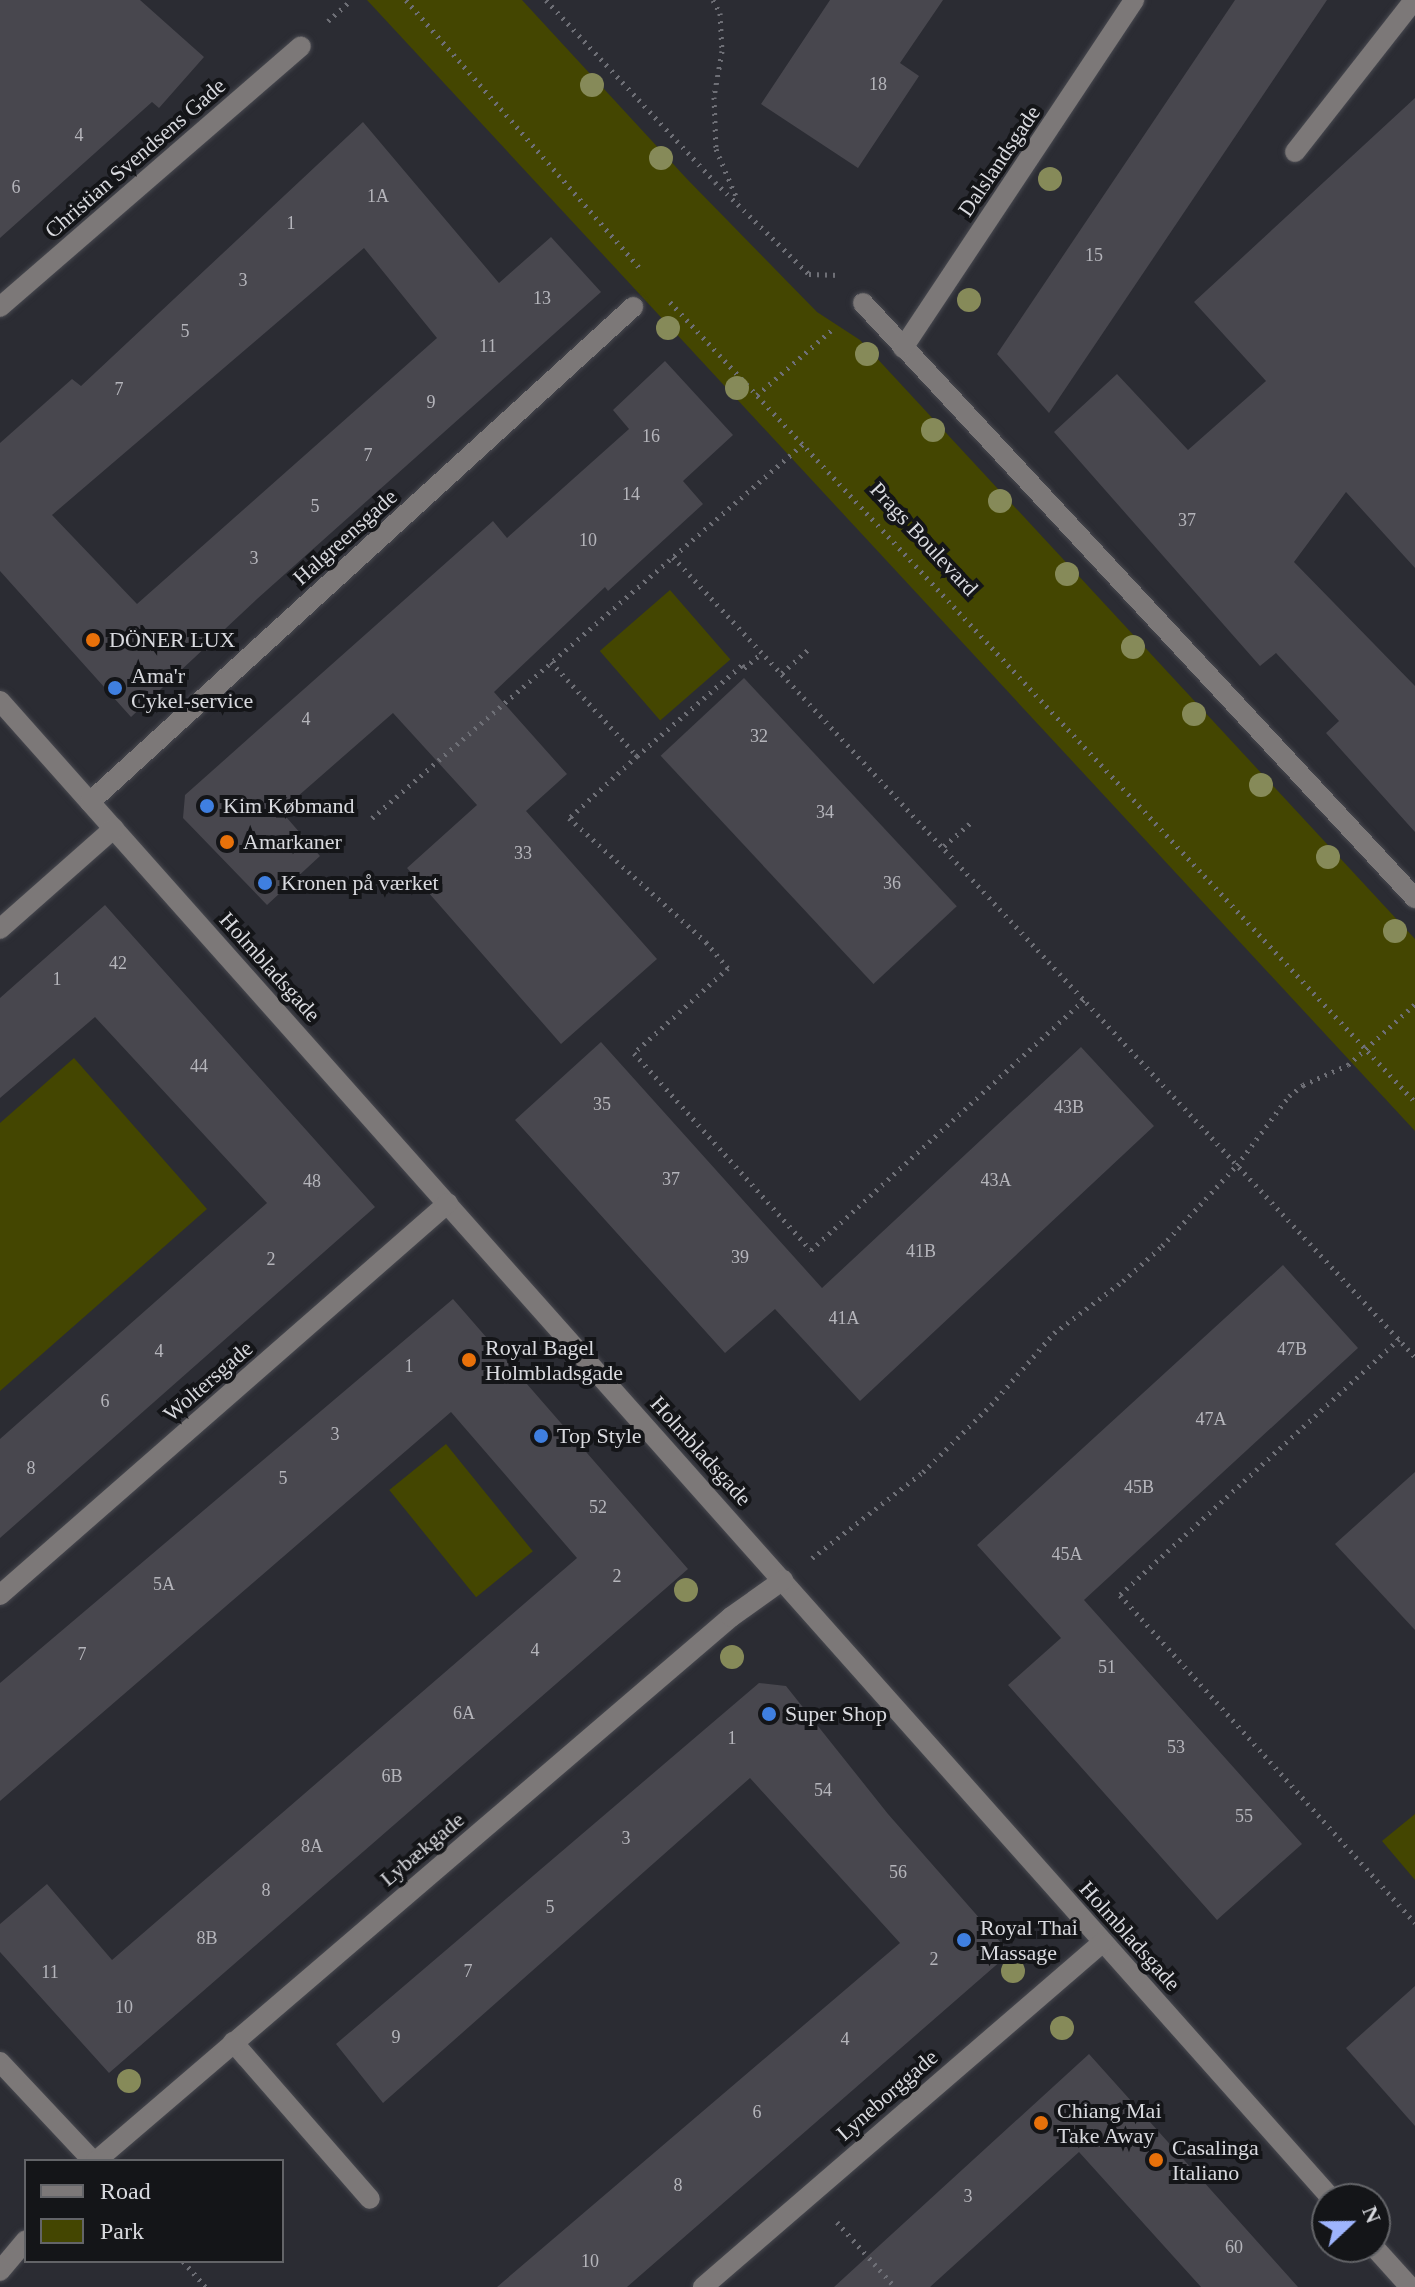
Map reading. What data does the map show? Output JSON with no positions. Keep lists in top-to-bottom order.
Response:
{
  "streets": {
    "street": [
      "Christian Svendsens Gade",
      "Dalslandsgade",
      "Halgreensgade",
      "Holmbladsgade",
      "Woltersgade",
      "Lybækgade",
      "Lyneborggade"
    ],
    "path": ["Prags Boulevard"]
  },
  "crossings": [
    ["Halgreensgade", "Holmbladsgade"],
    ["Holmbladsgade", "Woltersgade"],
    ["Holmbladsgade", "Lybækgade"],
    ["Holmbladsgade", "Lyneborggade"]
  ],
  "places": [
    "DÖNER LUX",
    "Ama'r Cykel-service",
    "Kim Købmand",
    "Amarkaner",
    "Kronen på værket",
    "Royal Bagel Holmbladsgade",
    "Top Style",
    "Super Shop",
    "Royal Thai Massage",
    "Chiang Mai Take Away",
    "Casalinga Italiano"
  ],
  "house_numbers": [
    "18",
    "4",
    "6",
    "1A",
    "1",
    "15",
    "3",
    "13",
    "5",
    "11",
    "7",
    "9",
    "16",
    "7",
    "14",
    "5",
    "37",
    "10",
    "3",
    "4",
    "32",
    "34",
    "33",
    "36",
    "42",
    "1",
    "44",
    "35",
    "43B",
    "37",
    "43A",
    "48",
    "41B",
    "39",
    "2",
    "41A",
    "47B",
    "4",
    "1",
    "6",
    "47A",
    "3",
    "8",
    "5",
    "45B",
    "52",
    "45A",
    "2",
    "5A",
    "4",
    "7",
    "51",
    "6A",
    "1",
    "53",
    "6B",
    "54",
    "55",
    "3",
    "8A",
    "56",
    "8",
    "5",
    "8B",
    "2",
    "7",
    "11",
    "10",
    "9",
    "4",
    "6",
    "8",
    "3",
    "60",
    "10"
  ],
  "legend": ["Road", "Park"],
  "north": "right"
}
